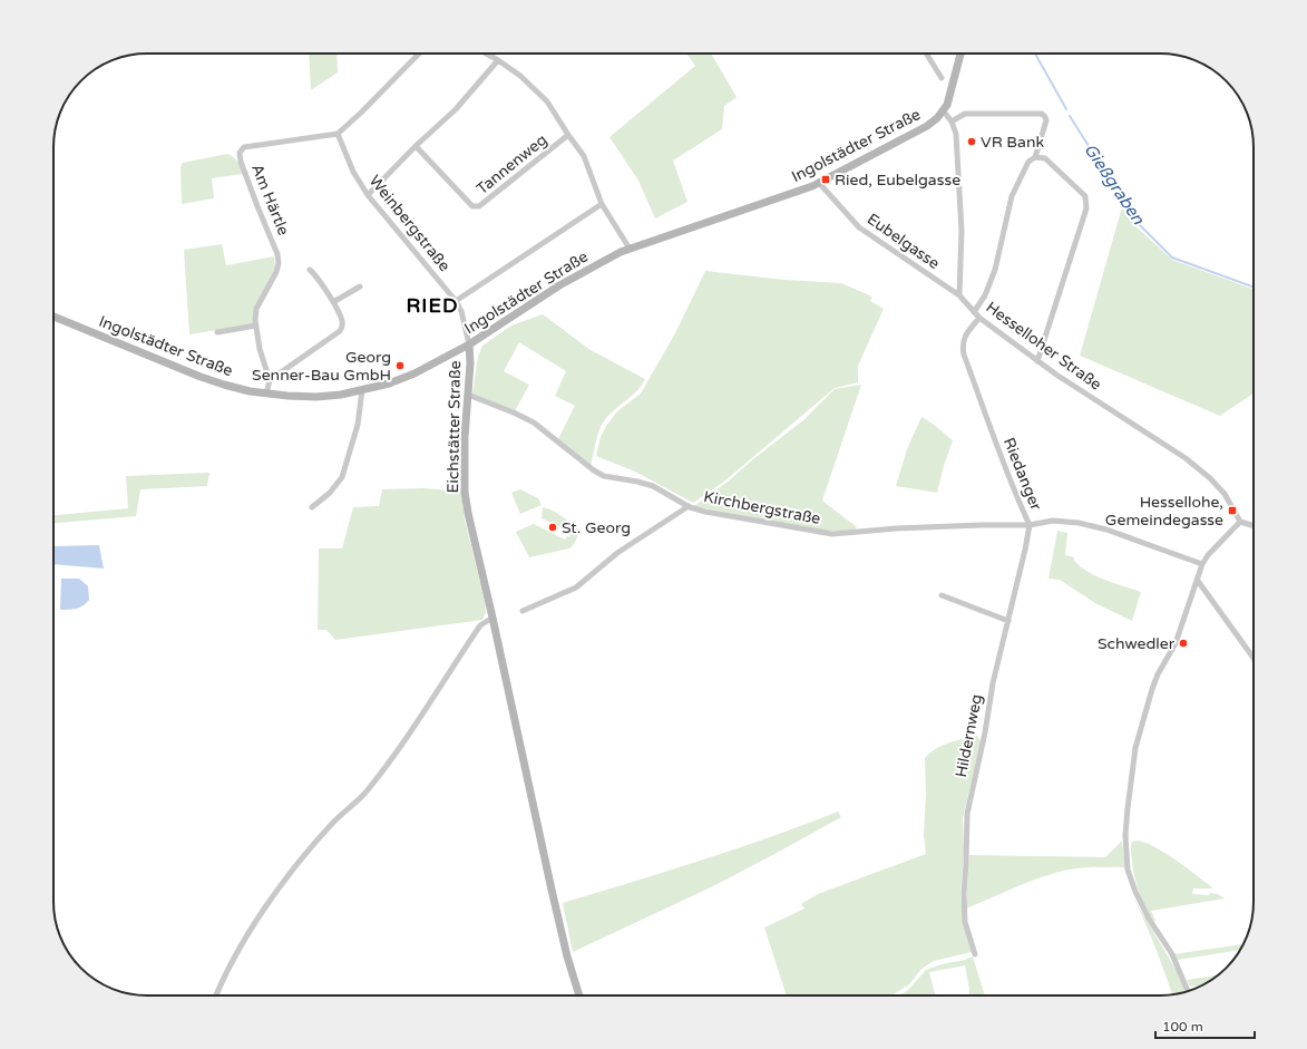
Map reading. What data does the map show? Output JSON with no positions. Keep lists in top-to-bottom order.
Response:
{
  "streets": {
    "main road": ["Ingolstädter Straße", "Eichstätter Straße"],
    "street": [
      "Tannenweg",
      "Am Härtle",
      "Weinbergstraße",
      "Eubelgasse",
      "Hesselloher Straße",
      "Riedanger",
      "Kirchbergstraße",
      "Hildernweg"
    ]
  },
  "crossings": [
    ["Ingolstädter Straße", "Weinbergstraße"],
    ["Ingolstädter Straße", "Eubelgasse"],
    ["Ingolstädter Straße", "Eichstätter Straße"],
    ["Am Härtle", "Weinbergstraße"],
    ["Weinbergstraße", "Eichstätter Straße"],
    ["Eubelgasse", "Hesselloher Straße"],
    ["Hesselloher Straße", "Riedanger"],
    ["Eichstätter Straße", "Kirchbergstraße"],
    ["Riedanger", "Kirchbergstraße"],
    ["Riedanger", "Hildernweg"],
    ["Kirchbergstraße", "Hildernweg"]
  ],
  "districts": ["RIED"],
  "water": ["Gießgraben"],
  "places": {
    "other": [
      "VR Bank",
      "Georg Senner-Bau GmbH",
      "St. Georg",
      "Schwedler"
    ],
    "transit": ["Ried, Eubelgasse", "Hessellohe, Gemeindegasse"]
  },
  "scale_bar": "100 m"
}
